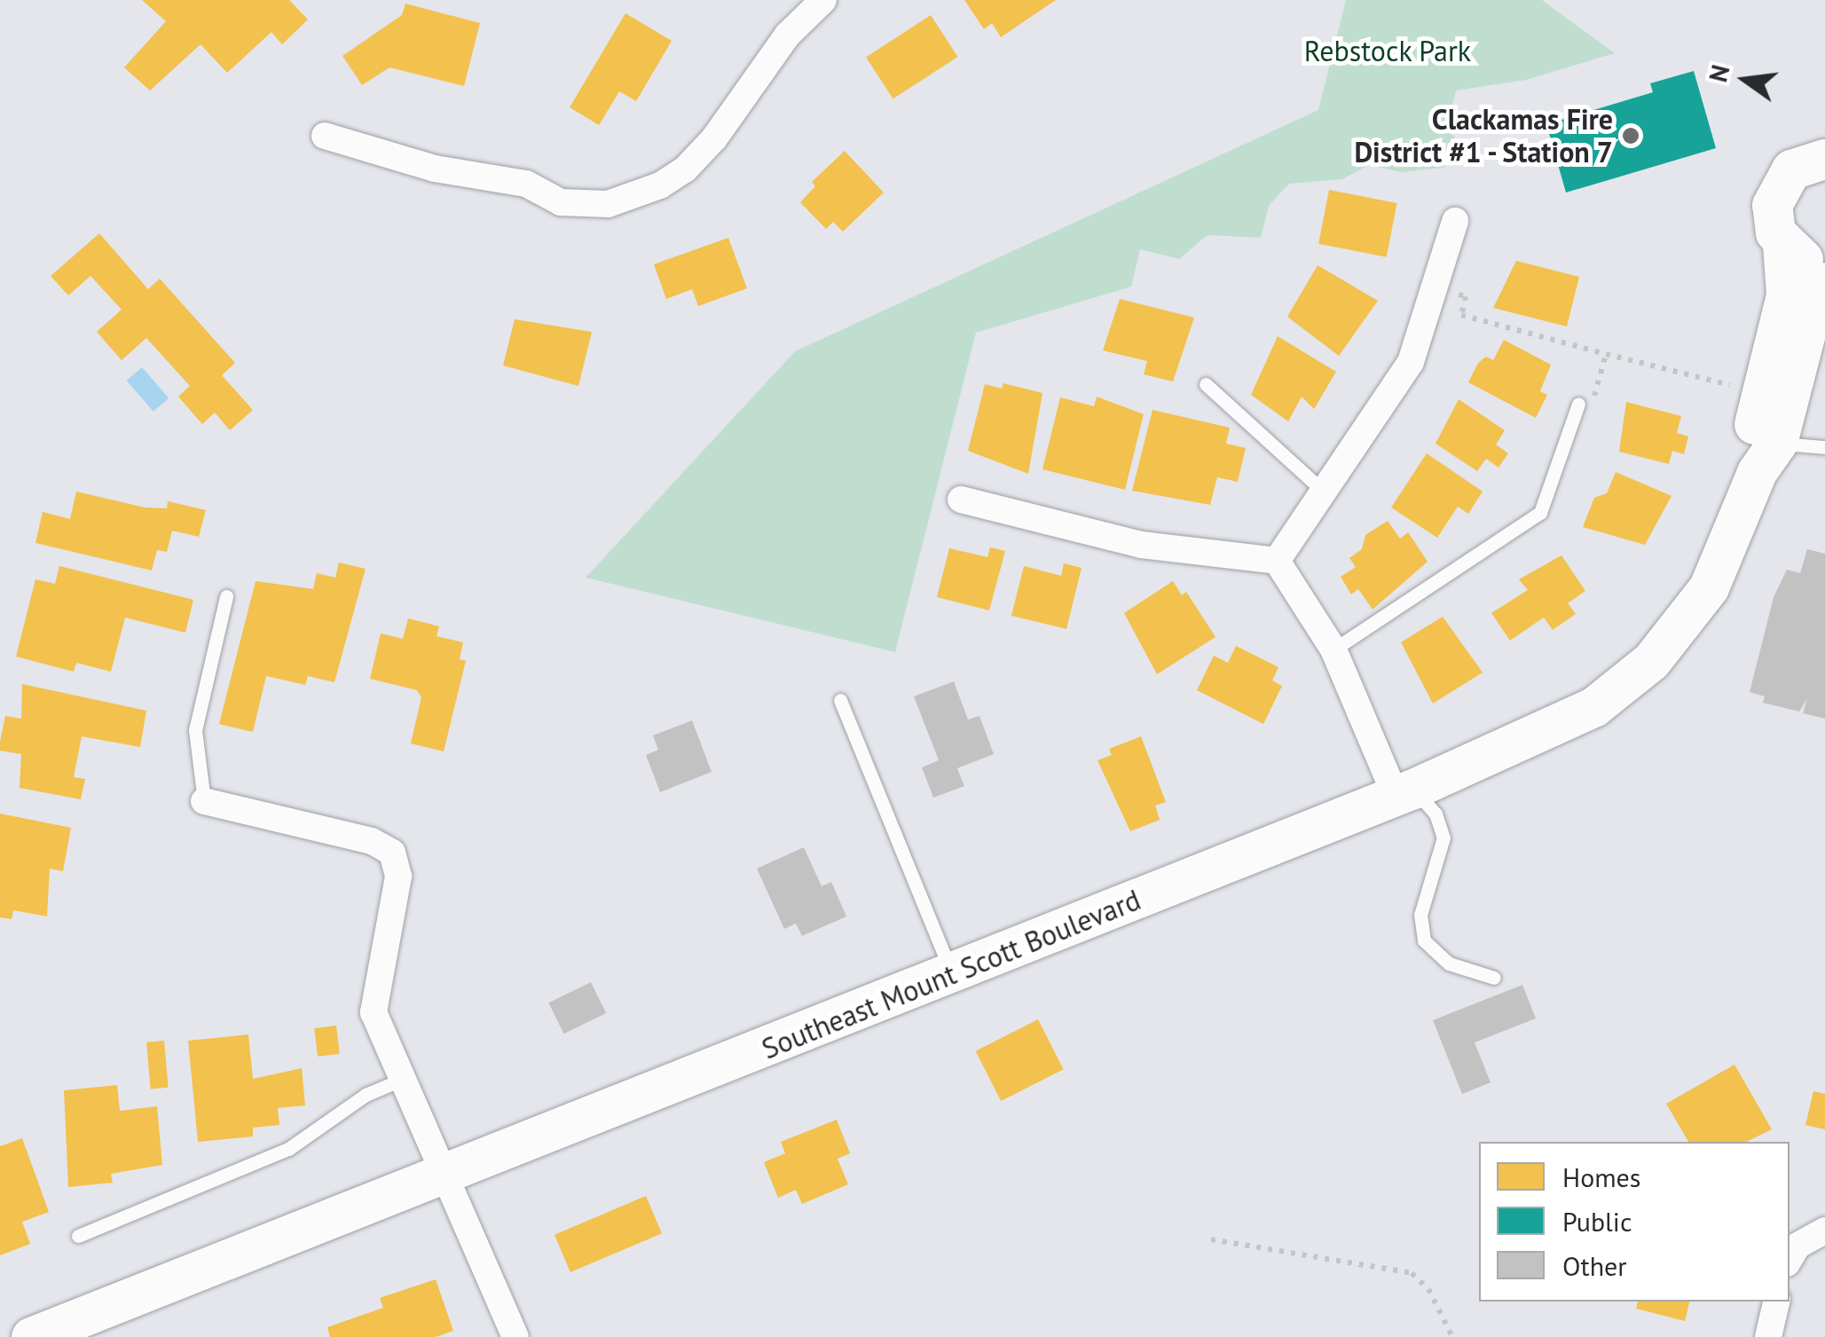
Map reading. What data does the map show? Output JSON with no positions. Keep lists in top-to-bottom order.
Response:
{
  "streets": {
    "main road": ["Southeast Mount Scott Boulevard"]
  },
  "parks": ["Rebstock Park"],
  "places": ["Clackamas Fire District #1 - Station 7"],
  "legend": ["Homes", "Public", "Other"],
  "north": "left"
}
